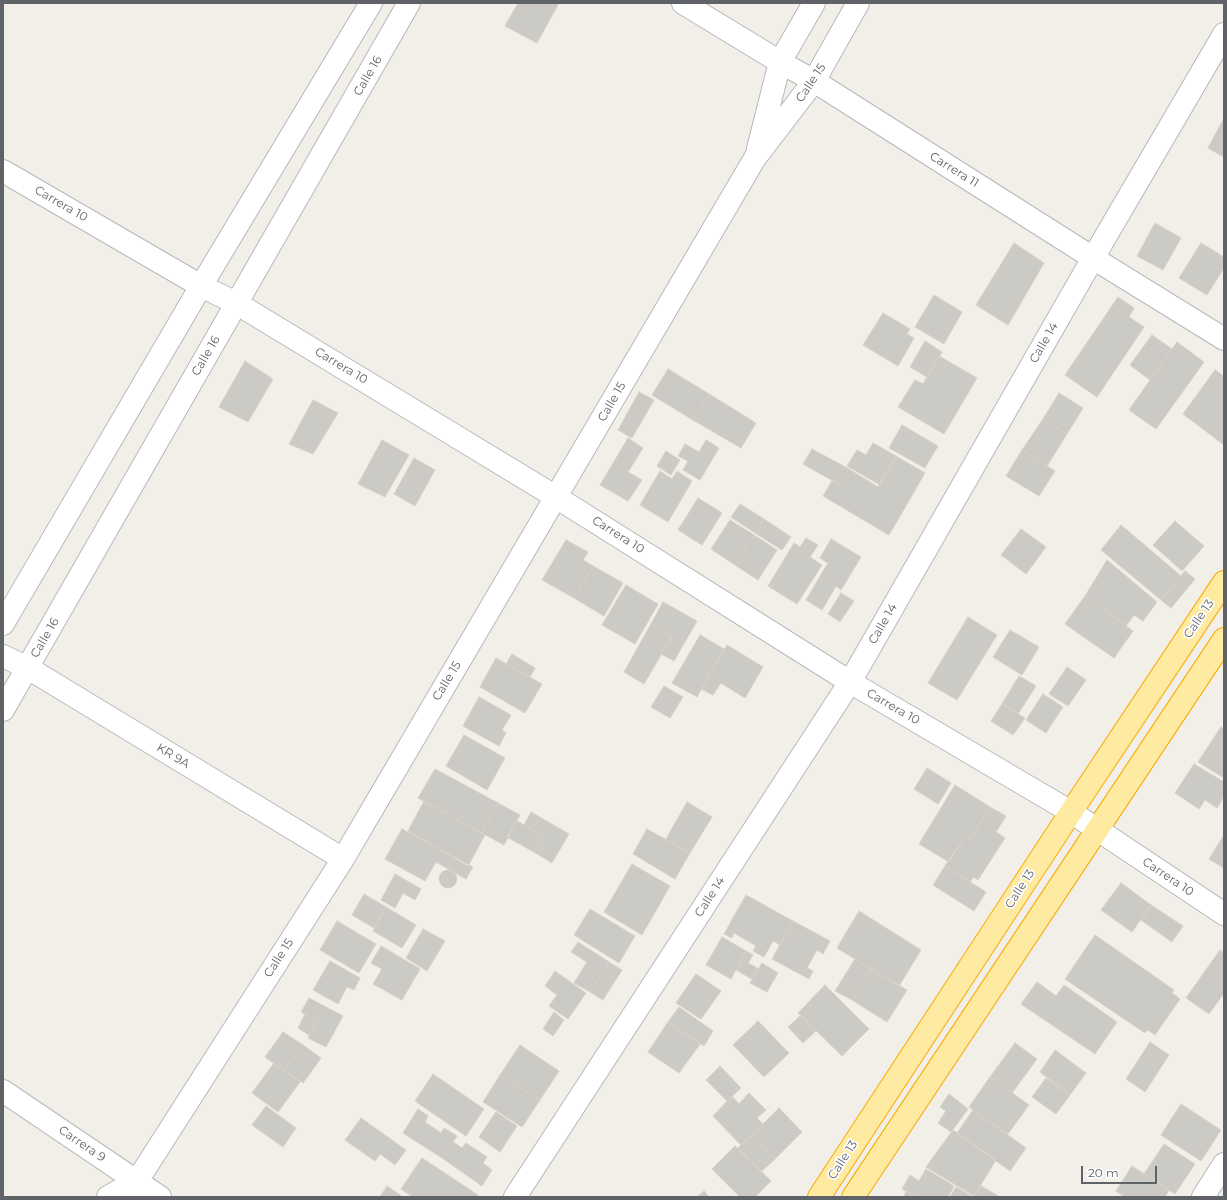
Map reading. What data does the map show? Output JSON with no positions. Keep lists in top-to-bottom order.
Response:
{
  "streets": {
    "highway": ["Calle 13"],
    "street": [
      "Calle 16",
      "Calle 15",
      "Carrera 11",
      "Carrera 10",
      "Calle 14",
      "KR 9A",
      "Carrera 9"
    ]
  },
  "crossings": [
    ["Calle 16", "Carrera 10"],
    ["Calle 16", "KR 9A"],
    ["Calle 15", "Carrera 11"],
    ["Calle 15", "Carrera 10"],
    ["Calle 15", "KR 9A"],
    ["Calle 15", "Carrera 9"],
    ["Carrera 11", "Calle 14"],
    ["Carrera 10", "Calle 14"],
    ["Carrera 10", "Calle 13"]
  ],
  "scale_bar": "20 m"
}
